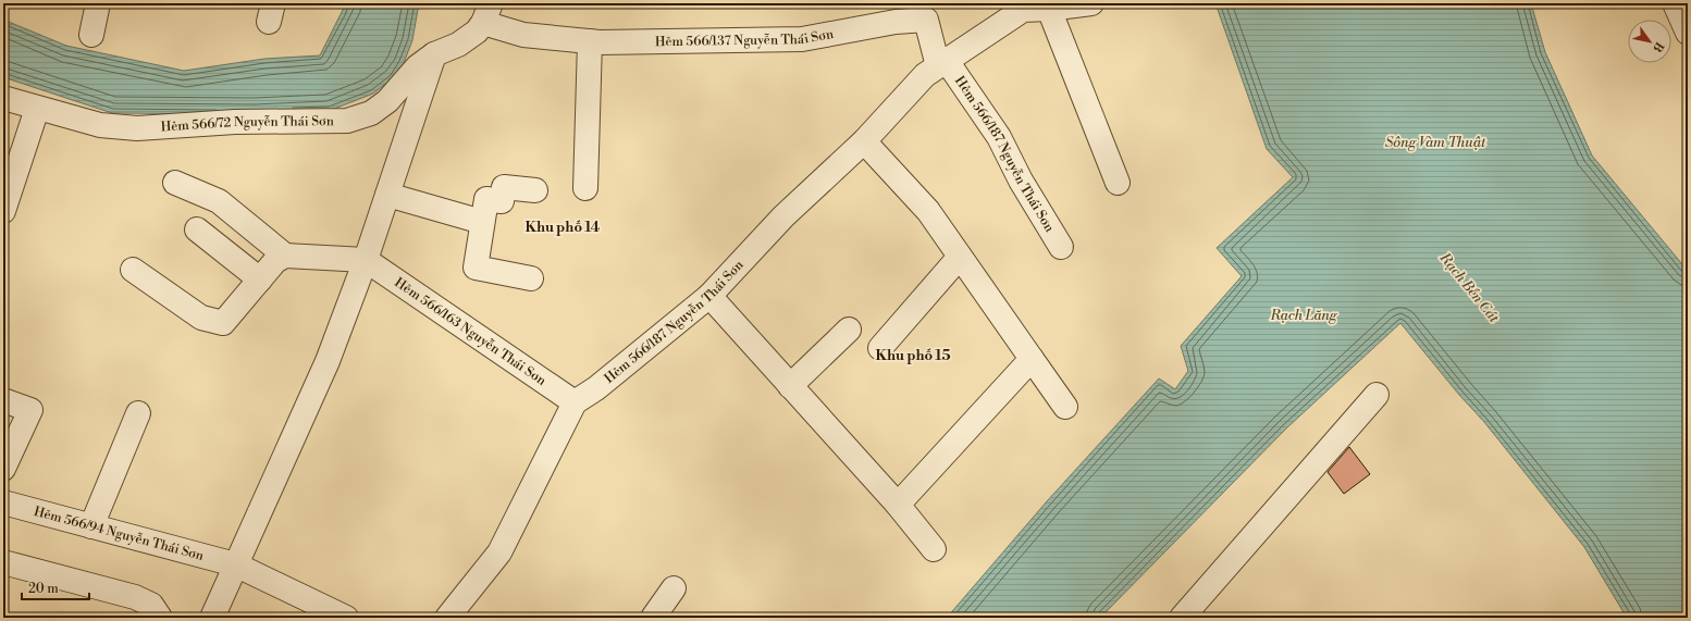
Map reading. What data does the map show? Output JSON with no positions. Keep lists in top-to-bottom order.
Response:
{
  "streets": {
    "street": [
      "Hẻm 566/137 Nguyễn Thái Sơn",
      "Hẻm 566/72 Nguyễn Thái Sơn",
      "Hẻm 566/187 Nguyễn Thái Sơn",
      "Hẻm 566/163 Nguyễn Thái Sơn",
      "Hẻm 566/94 Nguyễn Thái Sơn"
    ]
  },
  "crossings": [
    ["Hẻm 566/137 Nguyễn Thái Sơn", "Hẻm 566/72 Nguyễn Thái Sơn"],
    ["Hẻm 566/137 Nguyễn Thái Sơn", "Hẻm 566/187 Nguyễn Thái Sơn"],
    ["Hẻm 566/187 Nguyễn Thái Sơn", "Hẻm 566/163 Nguyễn Thái Sơn"]
  ],
  "districts": ["Khu phố 14", "Khu phố 15"],
  "water": ["Sông Vàm Thuật", "Rạch Bến Cát", "Rạch Lăng"],
  "scale_bar": "20 m",
  "north": "bottom right"
}
